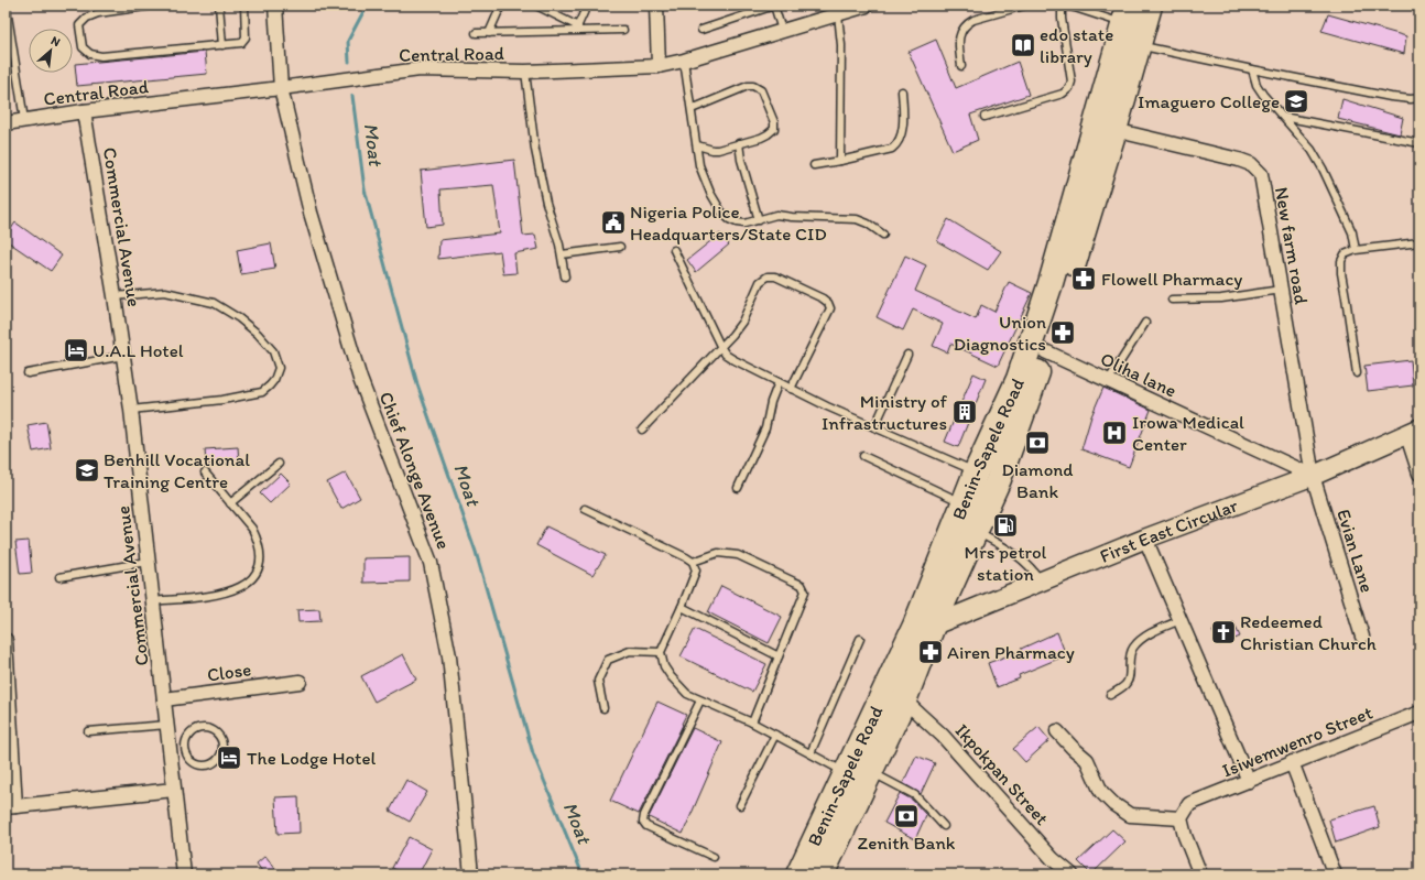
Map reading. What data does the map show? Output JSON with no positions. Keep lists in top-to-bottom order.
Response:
{
  "streets": {
    "highway": ["Benin-Sapele Road"],
    "street": [
      "Central Road",
      "Commercial Avenue",
      "New farm road",
      "Oliha lane",
      "Chief Alonge Avenue",
      "First East Circular",
      "Evian Lane",
      "Close",
      "Isiwemwenro Street",
      "Ikpokpan Street"
    ]
  },
  "crossings": [
    ["Central Road", "Commercial Avenue"],
    ["Central Road", "Chief Alonge Avenue"],
    ["Commercial Avenue", "Close"],
    ["New farm road", "Oliha lane"],
    ["New farm road", "Benin-Sapele Road"],
    ["New farm road", "First East Circular"],
    ["New farm road", "Evian Lane"],
    ["Oliha lane", "Benin-Sapele Road"],
    ["Oliha lane", "First East Circular"],
    ["Oliha lane", "Evian Lane"],
    ["Benin-Sapele Road", "First East Circular"],
    ["Benin-Sapele Road", "Ikpokpan Street"],
    ["First East Circular", "Evian Lane"]
  ],
  "water": ["Moat"],
  "places": {
    "library": ["edo state library"],
    "school or university": ["Imaguero College", "Benhill Vocational Training Centre"],
    "public building": ["Nigeria Police Headquarters/State CID"],
    "pharmacy": ["Flowell Pharmacy", "Union Diagnostics", "Airen Pharmacy"],
    "hotel": ["U.A.L Hotel", "The Lodge Hotel"],
    "building": ["Ministry of Infrastructures"],
    "hospital": ["Irowa Medical Center"],
    "bank": ["Diamond Bank", "Zenith Bank"],
    "fuel station": ["Mrs petrol station"],
    "church": ["Redeemed Christian Church"]
  },
  "north": "top right"
}
